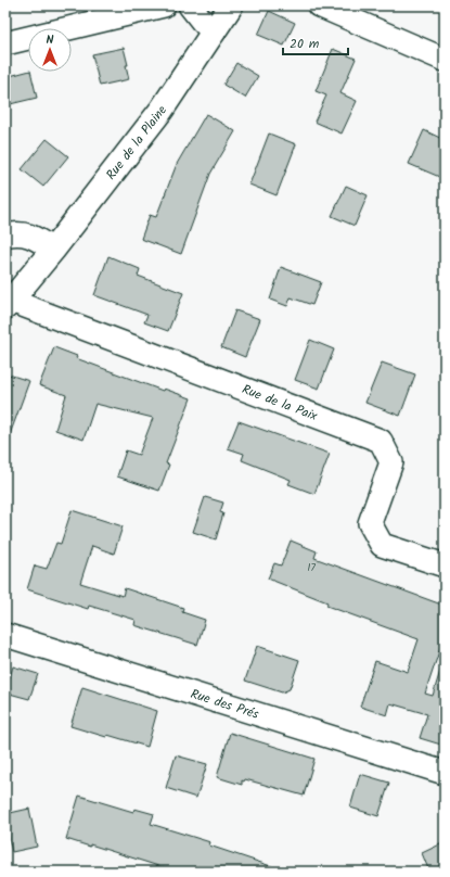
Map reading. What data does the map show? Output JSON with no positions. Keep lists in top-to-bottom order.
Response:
{
  "streets": {
    "street": ["Rue de la Plaine", "Rue de la Paix", "Rue des Prés"]
  },
  "crossings": [
    ["Rue de la Plaine", "Rue de la Paix"]
  ],
  "house_numbers": ["17"],
  "scale_bar": "20 m",
  "north": "top"
}
